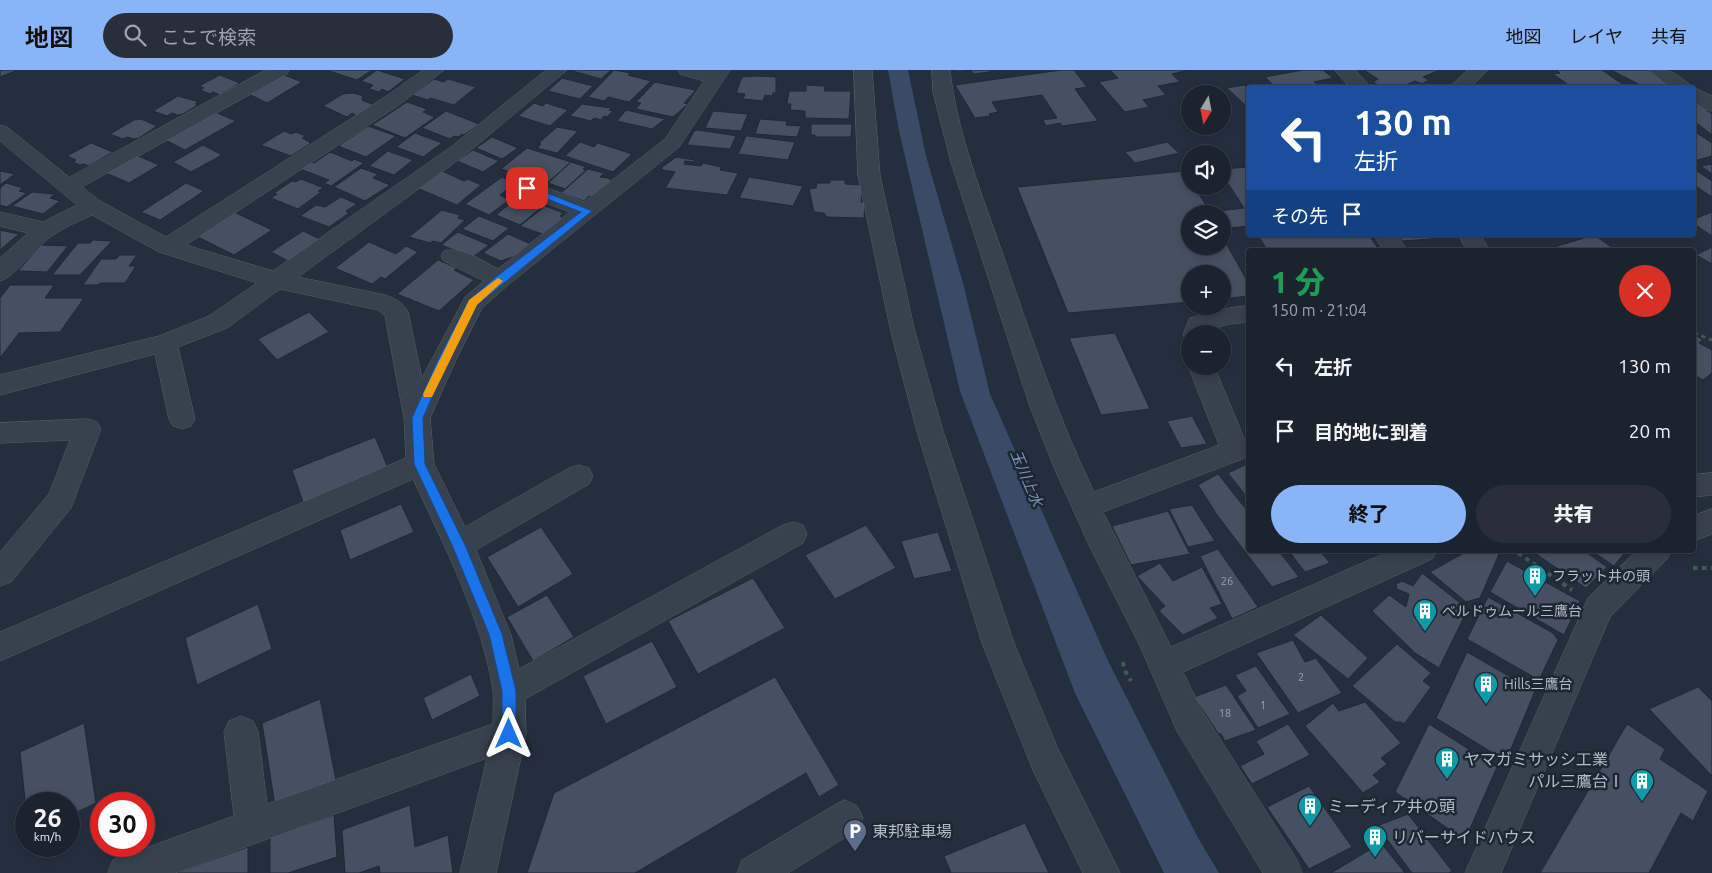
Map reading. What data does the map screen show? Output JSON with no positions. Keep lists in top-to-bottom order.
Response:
{
  "water": ["玉川上水"],
  "places": {
    "building": [
      "フラット井の頭",
      "ベルドゥムール三鷹台",
      "Hills三鷹台",
      "ヤマガミサッシ工業",
      "パル三鷹台Ⅰ",
      "ミーディア井の頭",
      "リバーサイドハウス"
    ],
    "parking": ["東邦駐車場"]
  },
  "house_numbers": [
    "26",
    "2",
    "1",
    "18"
  ],
  "north": "bottom",
  "page": {
    "header": "地図",
    "search": "ここで検索",
    "nav": ["地図", "レイヤ", "共有"],
    "map_buttons": ["+", "−"],
    "turn": ["130 m", "左折"],
    "then": "その先",
    "heading": ["1 分", "150 m · 21:04"],
    "list": [
      {
        "name": "左折",
        "value": "130 m"
      },
      {
        "name": "目的地に到着",
        "value": "20 m"
      }
    ],
    "buttons": ["終了", "共有"],
    "speed": "26 km/h",
    "limit": "30"
  }
}
